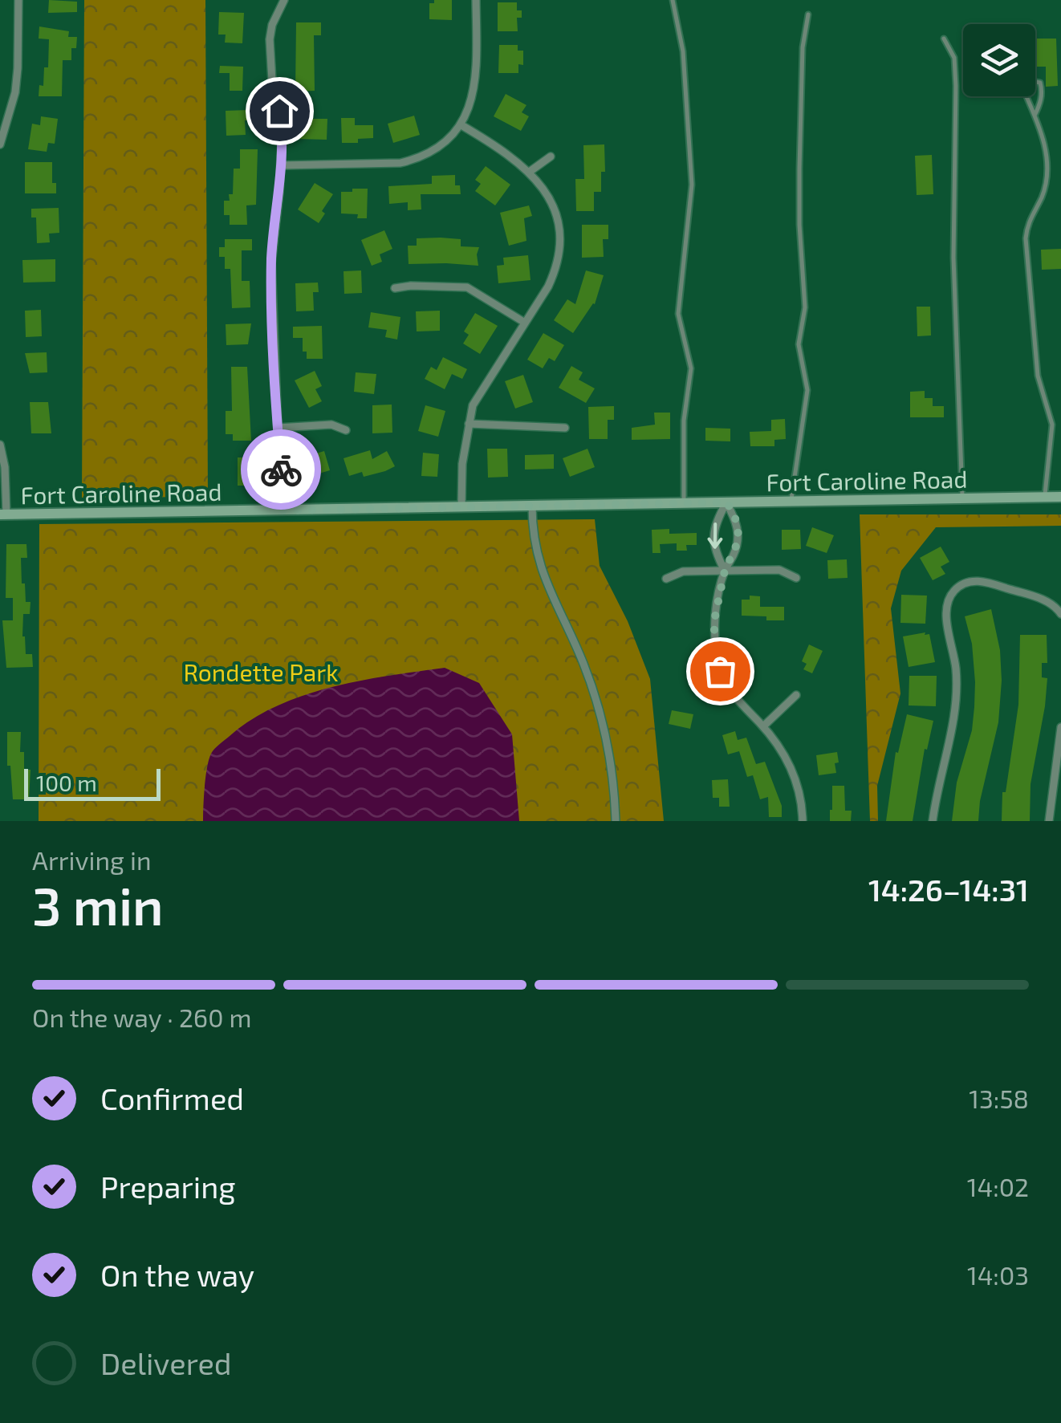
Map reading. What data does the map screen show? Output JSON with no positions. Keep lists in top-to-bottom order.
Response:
{
  "streets": {
    "street": ["Fort Caroline Road"]
  },
  "parks": ["Rondette Park"],
  "scale_bar": "100 m",
  "page": {
    "scale": "100 m",
    "heading": ["3 min", "Arriving in", "14:26–14:31"],
    "bar": "On the way · 260 m",
    "list": [
      ["Confirmed", "13:58"],
      ["Preparing", "14:02"],
      ["On the way", "14:03"],
      "Delivered"
    ]
  }
}
